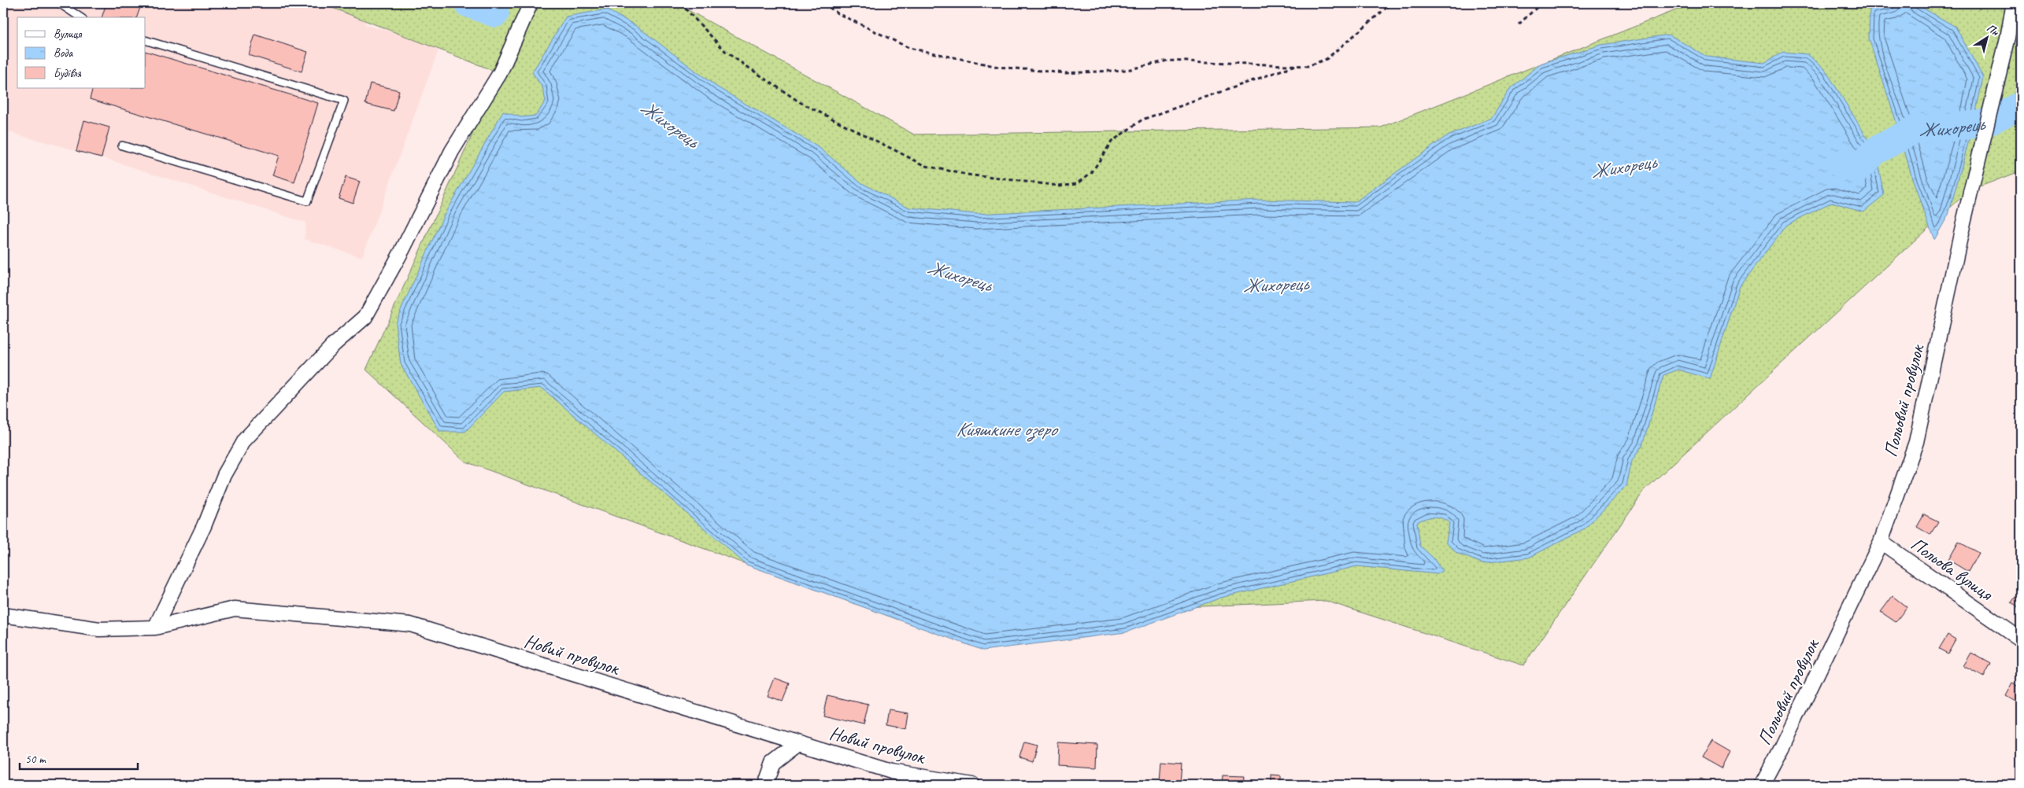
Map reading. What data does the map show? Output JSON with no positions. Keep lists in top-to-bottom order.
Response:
{
  "streets": {
    "street": ["Польовий провулок", "Польова вулиця", "Новий провулок"]
  },
  "crossings": [
    ["Польовий провулок", "Польова вулиця"]
  ],
  "water": ["Жихорець", "Кияшкине озеро"],
  "legend": ["Вулиця", "Вода", "Будівля"],
  "scale_bar": "50 m",
  "north": "top right"
}
